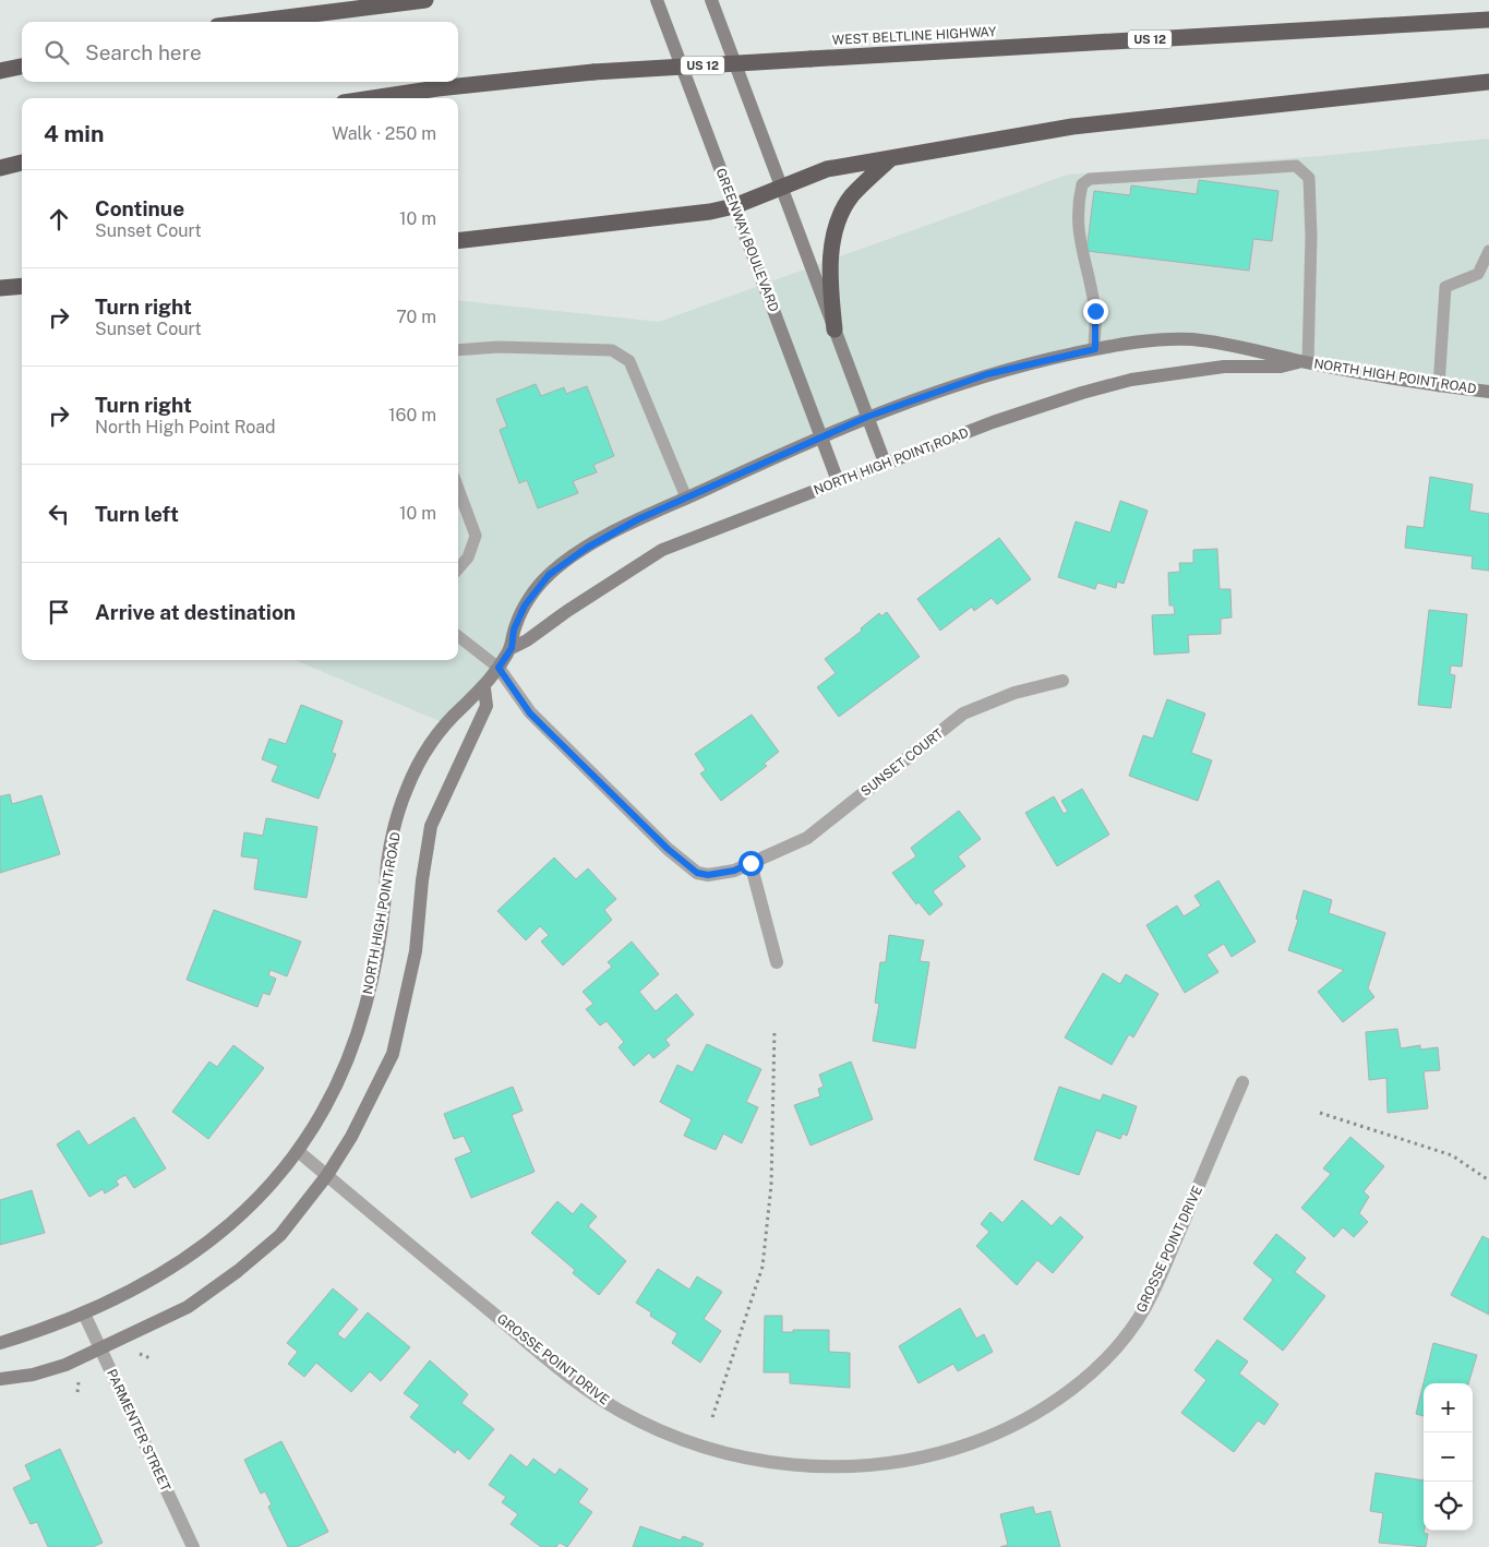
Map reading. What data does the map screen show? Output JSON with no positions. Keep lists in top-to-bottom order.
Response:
{
  "streets": {
    "highway": ["WEST BELTLINE HIGHWAY", "US 12"],
    "street": [
      "GREENWAY BOULEVARD",
      "NORTH HIGH POINT ROAD",
      "SUNSET COURT",
      "GROSSE POINT DRIVE",
      "PARMENTER STREET"
    ]
  },
  "crossings": [
    ["GREENWAY BOULEVARD", "NORTH HIGH POINT ROAD"],
    ["NORTH HIGH POINT ROAD", "SUNSET COURT"],
    ["NORTH HIGH POINT ROAD", "GROSSE POINT DRIVE"],
    ["NORTH HIGH POINT ROAD", "PARMENTER STREET"]
  ],
  "page": {
    "search": "Search here",
    "heading": ["4 min", "Walk · 250 m"],
    "list": [
      ["Continue", "Sunset Court", "10 m"],
      ["Turn right", "Sunset Court", "70 m"],
      ["Turn right", "North High Point Road", "160 m"],
      ["Turn left", "10 m"],
      "Arrive at destination"
    ],
    "map_buttons": ["+", "−"]
  }
}
